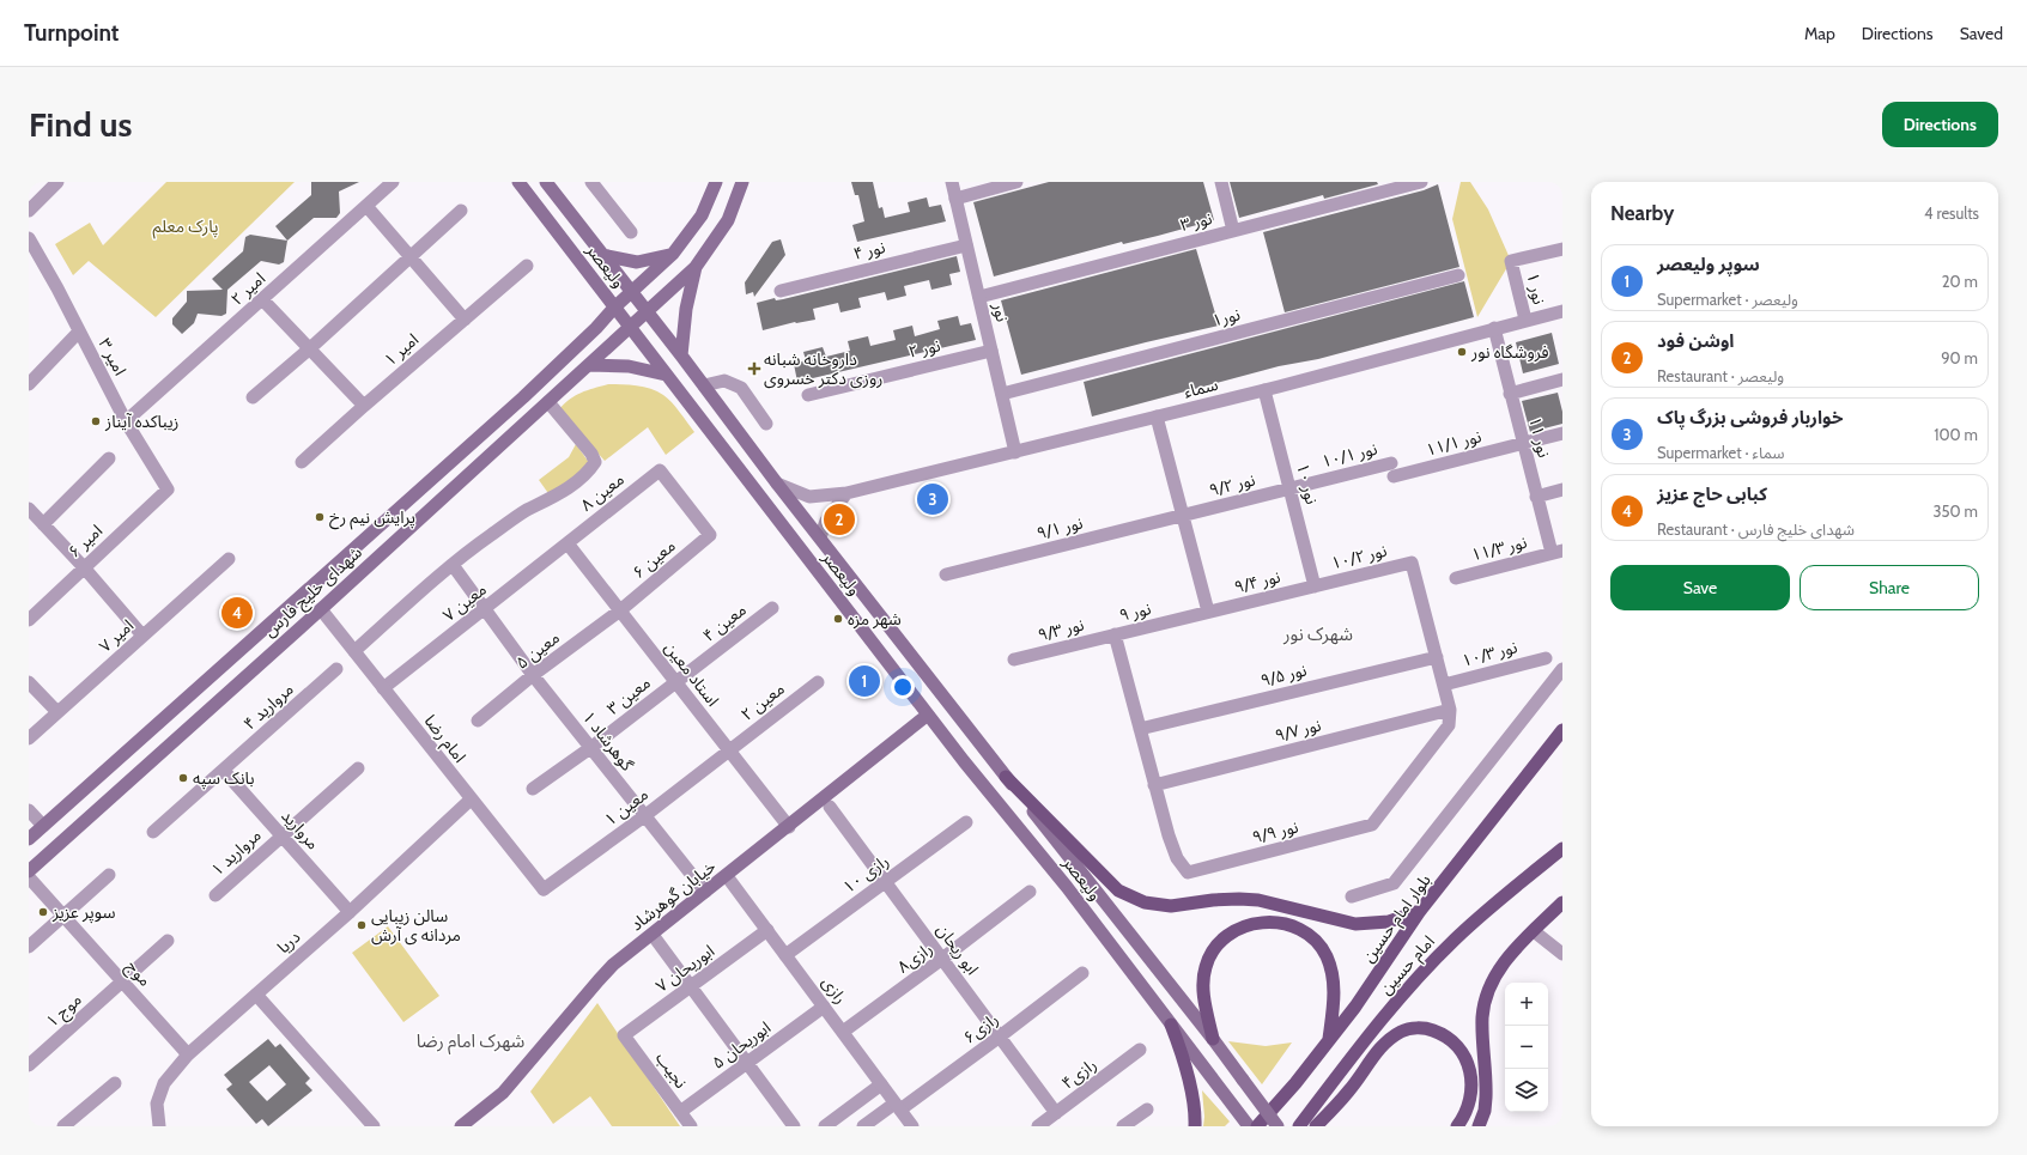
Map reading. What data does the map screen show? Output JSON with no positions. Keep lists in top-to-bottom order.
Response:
{
  "streets": {
    "main road": [
      "ولیعصر",
      "شهدای خلیج فارس",
      "خیابان گوهرشاد",
      "بلوار امام حسین",
      "امام حسین"
    ],
    "street": [
      "نور ۳",
      "نور ۴",
      "امیر ۲",
      "نور ۱",
      "نور",
      "نور۱",
      "نور ۲",
      "امیر ۱",
      "امیر ۳",
      "سماء",
      "نور ۱۱",
      "نور ۱۱/۱",
      "نور ۱۰/۱",
      "نور ۱۰",
      "نور ۹/۲",
      "معین ۸",
      "نور ۹/۱",
      "امیر ۶",
      "نور ۱۱/۳",
      "نور ۱۰/۲",
      "معین ۶",
      "نور ۹/۴",
      "معین ۷",
      "نور ۹",
      "معین ۴",
      "نور ۹/۳",
      "امیر ۷",
      "معین ۵",
      "نور ۱۰/۳",
      "استاد معین",
      "نور ۹/۵",
      "معین ۳",
      "معین ۲",
      "مروارید ۴",
      "نور ۹/۷",
      "امام رضا",
      "گوهرشاد ۱",
      "معین ۱",
      "مروارید",
      "نور ۹/۹",
      "مروارید ۱",
      "رازی ۱۰",
      "دریا",
      "ابو ریحان",
      "رازی۸",
      "ابوریحان ۷",
      "موج",
      "رازی",
      "موج ۱",
      "رازی۶",
      "ابوریحان ۵",
      "نجیب",
      "رازی۴"
    ]
  },
  "crossings": [
    ["نور ۳", "نور"],
    ["نور ۴", "نور"],
    ["ولیعصر", "سماء"],
    ["ولیعصر", "شهدای خلیج فارس"],
    ["ولیعصر", "خیابان گوهرشاد"],
    ["امیر ۲", "امیر ۳"],
    ["نور ۱", "سماء"],
    ["نور", "نور۱"],
    ["نور", "نور ۲"],
    ["نور", "سماء"],
    ["امیر ۳", "امیر ۶"],
    ["سماء", "نور ۱۱"],
    ["سماء", "نور ۱۰"],
    ["نور ۱۱", "نور ۱۱/۱"],
    ["نور ۱۱", "نور ۱۱/۳"],
    ["نور ۱۰/۱", "نور ۱۰"],
    ["نور ۱۰/۱", "نور ۹/۲"],
    ["نور ۱۰", "نور ۹/۲"],
    ["نور ۱۰", "نور ۱۰/۲"],
    ["نور ۱۰", "نور ۹/۴"],
    ["نور ۹/۲", "نور ۹/۱"],
    ["معین ۸", "معین ۶"],
    ["معین ۸", "معین ۷"],
    ["معین ۸", "استاد معین"],
    ["نور ۱۰/۲", "نور ۹/۴"],
    ["نور ۱۰/۲", "نور ۹/۵"],
    ["معین ۶", "معین ۵"],
    ["معین ۶", "استاد معین"],
    ["نور ۹/۴", "نور ۹"],
    ["شهدای خلیج فارس", "امام رضا"],
    ["معین ۷", "استاد معین"],
    ["معین ۷", "امام رضا"],
    ["معین ۷", "گوهرشاد ۱"],
    ["نور ۹", "نور ۹/۳"],
    ["نور ۹", "نور ۹/۵"],
    ["نور ۹", "نور ۹/۷"],
    ["نور ۹", "نور ۹/۹"],
    ["معین ۴", "استاد معین"],
    ["معین ۴", "معین ۳"],
    ["معین ۵", "استاد معین"],
    ["معین ۵", "گوهرشاد ۱"],
    ["استاد معین", "معین ۳"],
    ["استاد معین", "معین ۲"],
    ["استاد معین", "معین ۱"],
    ["استاد معین", "خیابان گوهرشاد"],
    ["معین ۳", "گوهرشاد ۱"],
    ["معین ۲", "معین ۱"],
    ["مروارید ۴", "مروارید"],
    ["نور ۹/۷", "نور ۹/۹"],
    ["امام رضا", "معین ۱"],
    ["امام رضا", "دریا"],
    ["گوهرشاد ۱", "معین ۱"],
    ["گوهرشاد ۱", "خیابان گوهرشاد"],
    ["مروارید", "مروارید ۱"],
    ["مروارید", "دریا"],
    ["رازی ۱۰", "ابو ریحان"],
    ["رازی ۱۰", "رازی"],
    ["خیابان گوهرشاد", "رازی"],
    ["دریا", "موج"],
    ["ابو ریحان", "رازی۸"],
    ["ابو ریحان", "رازی۶"],
    ["ابو ریحان", "رازی۴"],
    ["رازی۸", "رازی"],
    ["ابوریحان ۷", "رازی"],
    ["ابوریحان ۷", "نجیب"],
    ["موج", "موج ۱"],
    ["رازی", "رازی۶"],
    ["رازی", "ابوریحان ۵"],
    ["ابوریحان ۵", "نجیب"]
  ],
  "districts": ["شهرک نور", "شهرک امام رضا"],
  "parks": ["پارک معلم"],
  "places": {
    "other": [
      "فروشگاه نور",
      "زیباکده آیناز",
      "پرایش نیم رخ",
      "شهر مزه",
      "بانک سپه",
      "سوپر عزیز",
      "سالن زیبایی مردانه ی آرش"
    ],
    "health": ["داروخانه شبانه روزی دکتر خسروی"]
  },
  "page": {
    "header": "Turnpoint",
    "nav": ["Map", "Directions", "Saved"],
    "buttons": [
      "Directions",
      ["Save", "Share"]
    ],
    "title": "Find us",
    "heading": ["Nearby", "4 results"],
    "list": [
      {
        "mark": "1",
        "name": "سوپر ولیعصر",
        "note": "Supermarket · ولیعصر",
        "value": "20 m"
      },
      {
        "mark": "2",
        "name": "اوشن فود",
        "note": "Restaurant · ولیعصر",
        "value": "90 m"
      },
      {
        "mark": "3",
        "name": "خواربار فروشی بزرگ پاک",
        "note": "Supermarket · سماء",
        "value": "100 m"
      },
      {
        "mark": "4",
        "name": "کبابی حاج عزیز",
        "note": "Restaurant · شهدای خلیج فارس",
        "value": "350 m"
      }
    ],
    "pins": [
      "3",
      "2",
      "4",
      "1"
    ],
    "map_buttons": ["+", "−"]
  }
}
